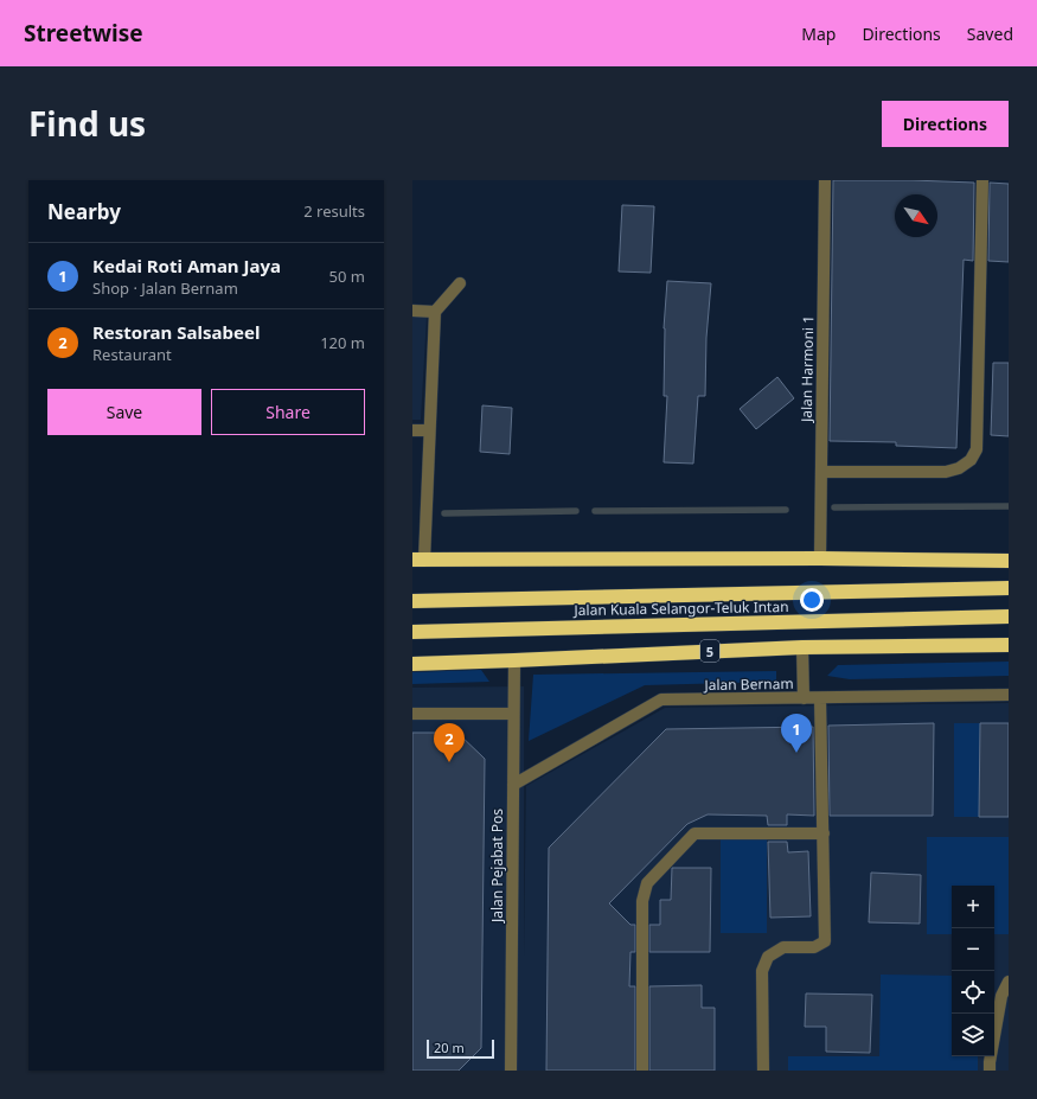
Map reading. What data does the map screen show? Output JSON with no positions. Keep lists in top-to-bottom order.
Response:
{
  "streets": {
    "highway": ["Jalan Kuala Selangor-Teluk Intan", "5"],
    "street": ["Jalan Harmoni 1", "Jalan Bernam", "Jalan Pejabat Pos"]
  },
  "crossings": [
    ["5", "Jalan Pejabat Pos"],
    ["Jalan Bernam", "Jalan Pejabat Pos"]
  ],
  "scale_bar": "20 m",
  "north": "bottom right",
  "page": {
    "header": "Streetwise",
    "nav": ["Map", "Directions", "Saved"],
    "title": "Find us",
    "buttons": [
      "Directions",
      ["Save", "Share"]
    ],
    "heading": ["Nearby", "2 results"],
    "list": [
      {
        "mark": "1",
        "name": "Kedai Roti Aman Jaya",
        "note": "Shop · Jalan Bernam",
        "value": "50 m"
      },
      {
        "mark": "2",
        "name": "Restoran Salsabeel",
        "note": "Restaurant",
        "value": "120 m"
      }
    ],
    "pins": ["1", "2"],
    "map_buttons": ["+", "−"],
    "scale": "20 m"
  }
}
